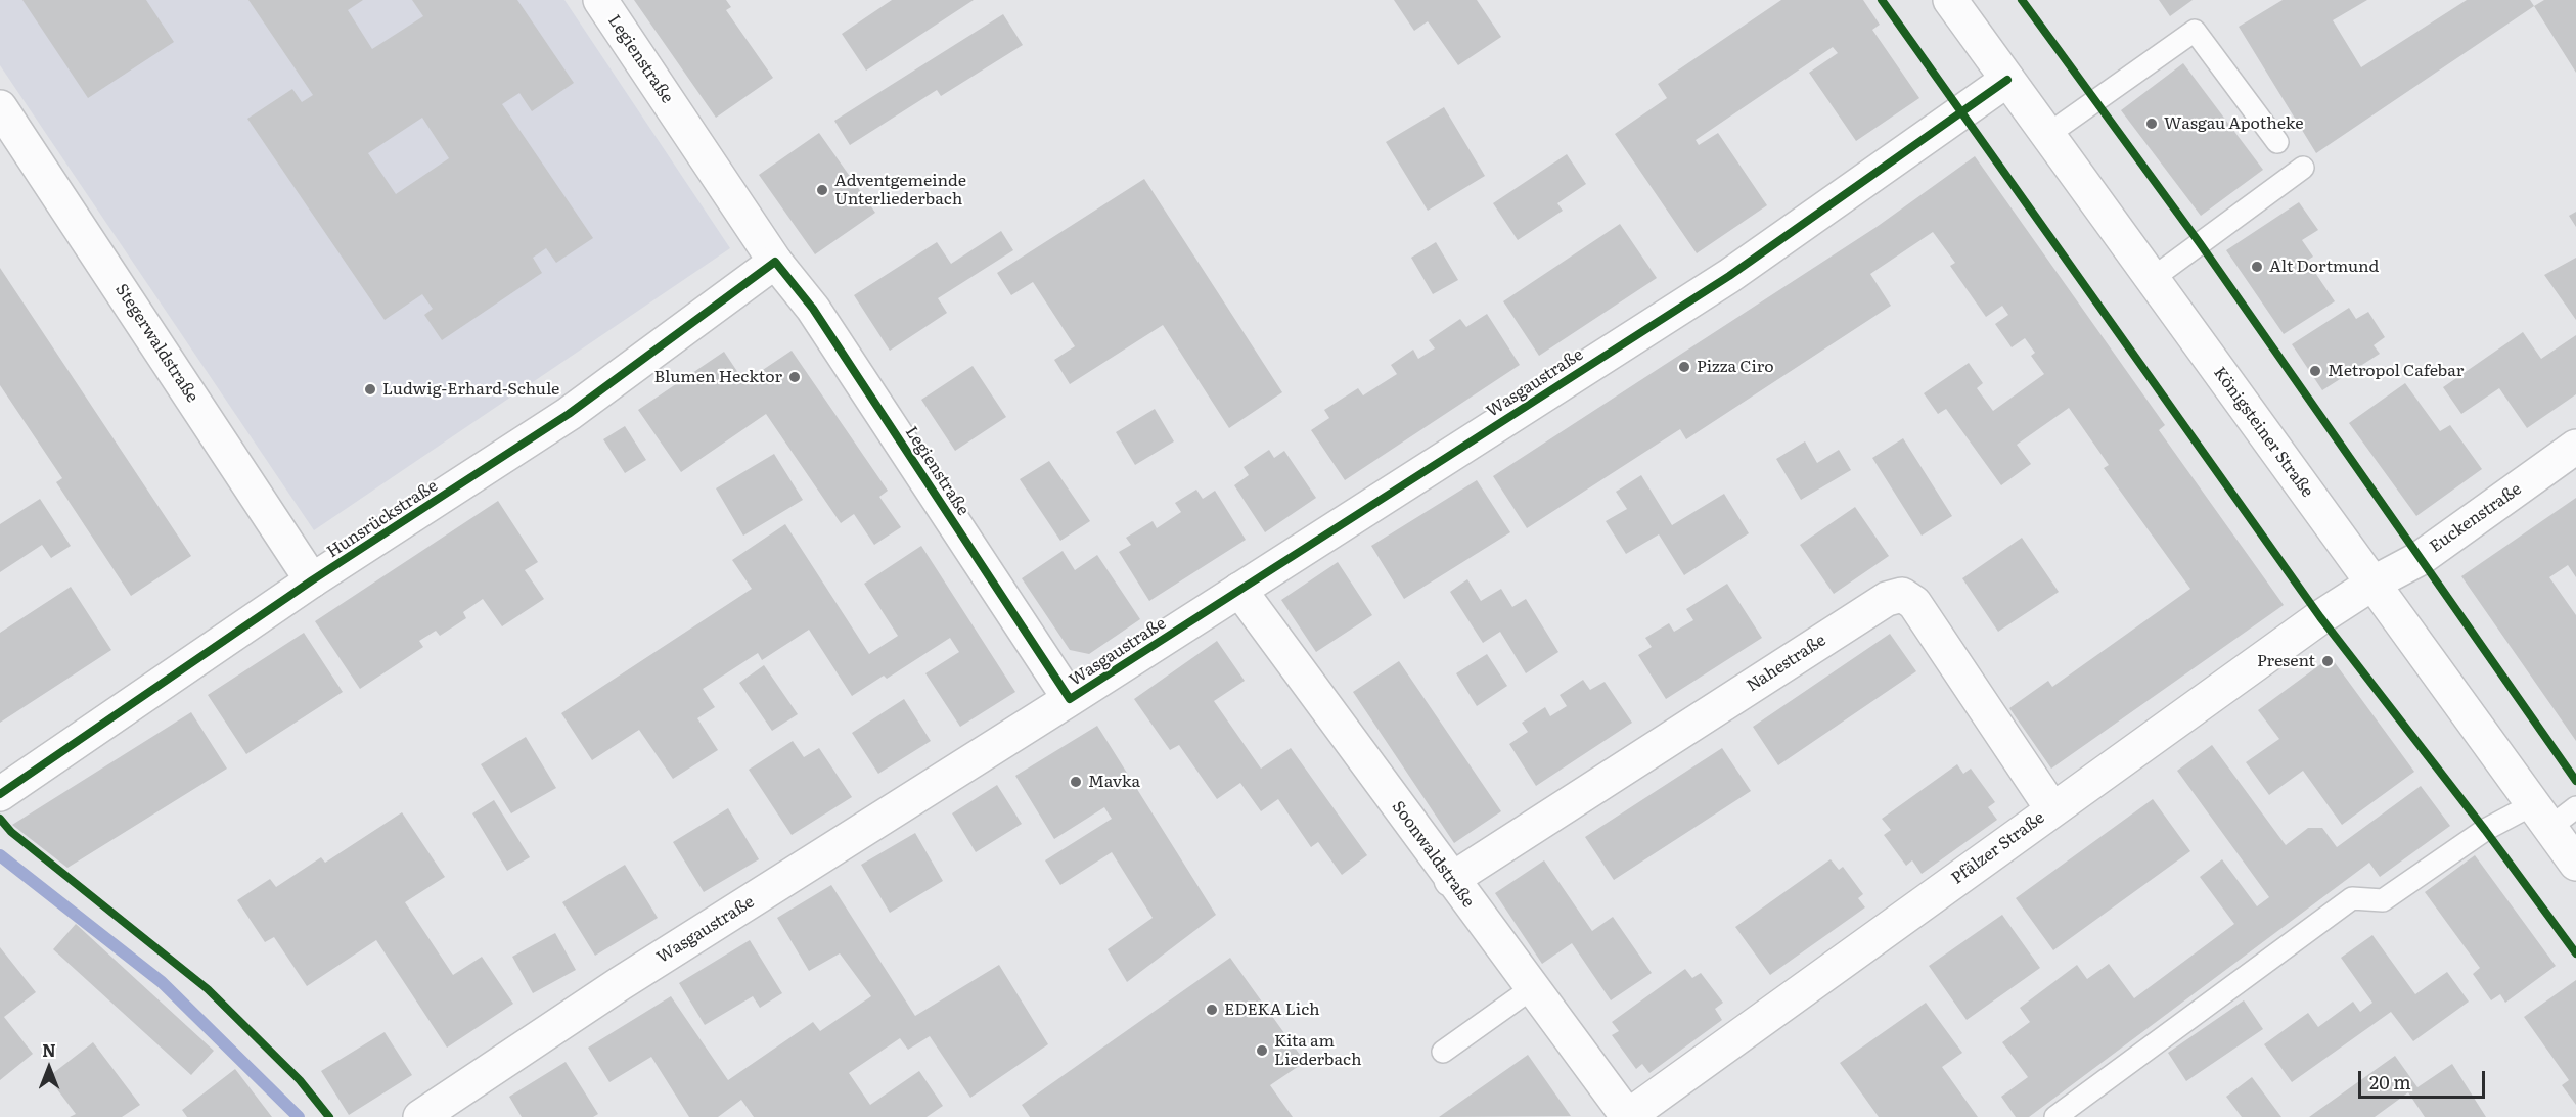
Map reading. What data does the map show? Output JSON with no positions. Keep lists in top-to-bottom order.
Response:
{
  "streets": {
    "street": [
      "Legienstraße",
      "Stegerwaldstraße",
      "Wasgaustraße",
      "Königsteiner Straße",
      "Euckenstraße",
      "Hunsrückstraße",
      "Nahestraße",
      "Pfälzer Straße",
      "Soonwaldstraße"
    ]
  },
  "crossings": [
    ["Legienstraße", "Wasgaustraße"],
    ["Legienstraße", "Hunsrückstraße"],
    ["Stegerwaldstraße", "Hunsrückstraße"],
    ["Wasgaustraße", "Königsteiner Straße"],
    ["Wasgaustraße", "Soonwaldstraße"],
    ["Königsteiner Straße", "Euckenstraße"],
    ["Königsteiner Straße", "Pfälzer Straße"],
    ["Euckenstraße", "Pfälzer Straße"],
    ["Nahestraße", "Pfälzer Straße"],
    ["Nahestraße", "Soonwaldstraße"],
    ["Pfälzer Straße", "Soonwaldstraße"]
  ],
  "places": [
    "Wasgau Apotheke",
    "Adventgemeinde Unterliederbach",
    "Alt Dortmund",
    "Pizza Ciro",
    "Metropol Cafebar",
    "Blumen Hecktor",
    "Ludwig-Erhard-Schule",
    "Present",
    "Mavka",
    "EDEKA Lich",
    "Kita am Liederbach"
  ],
  "scale_bar": "20 m",
  "north": "top"
}
